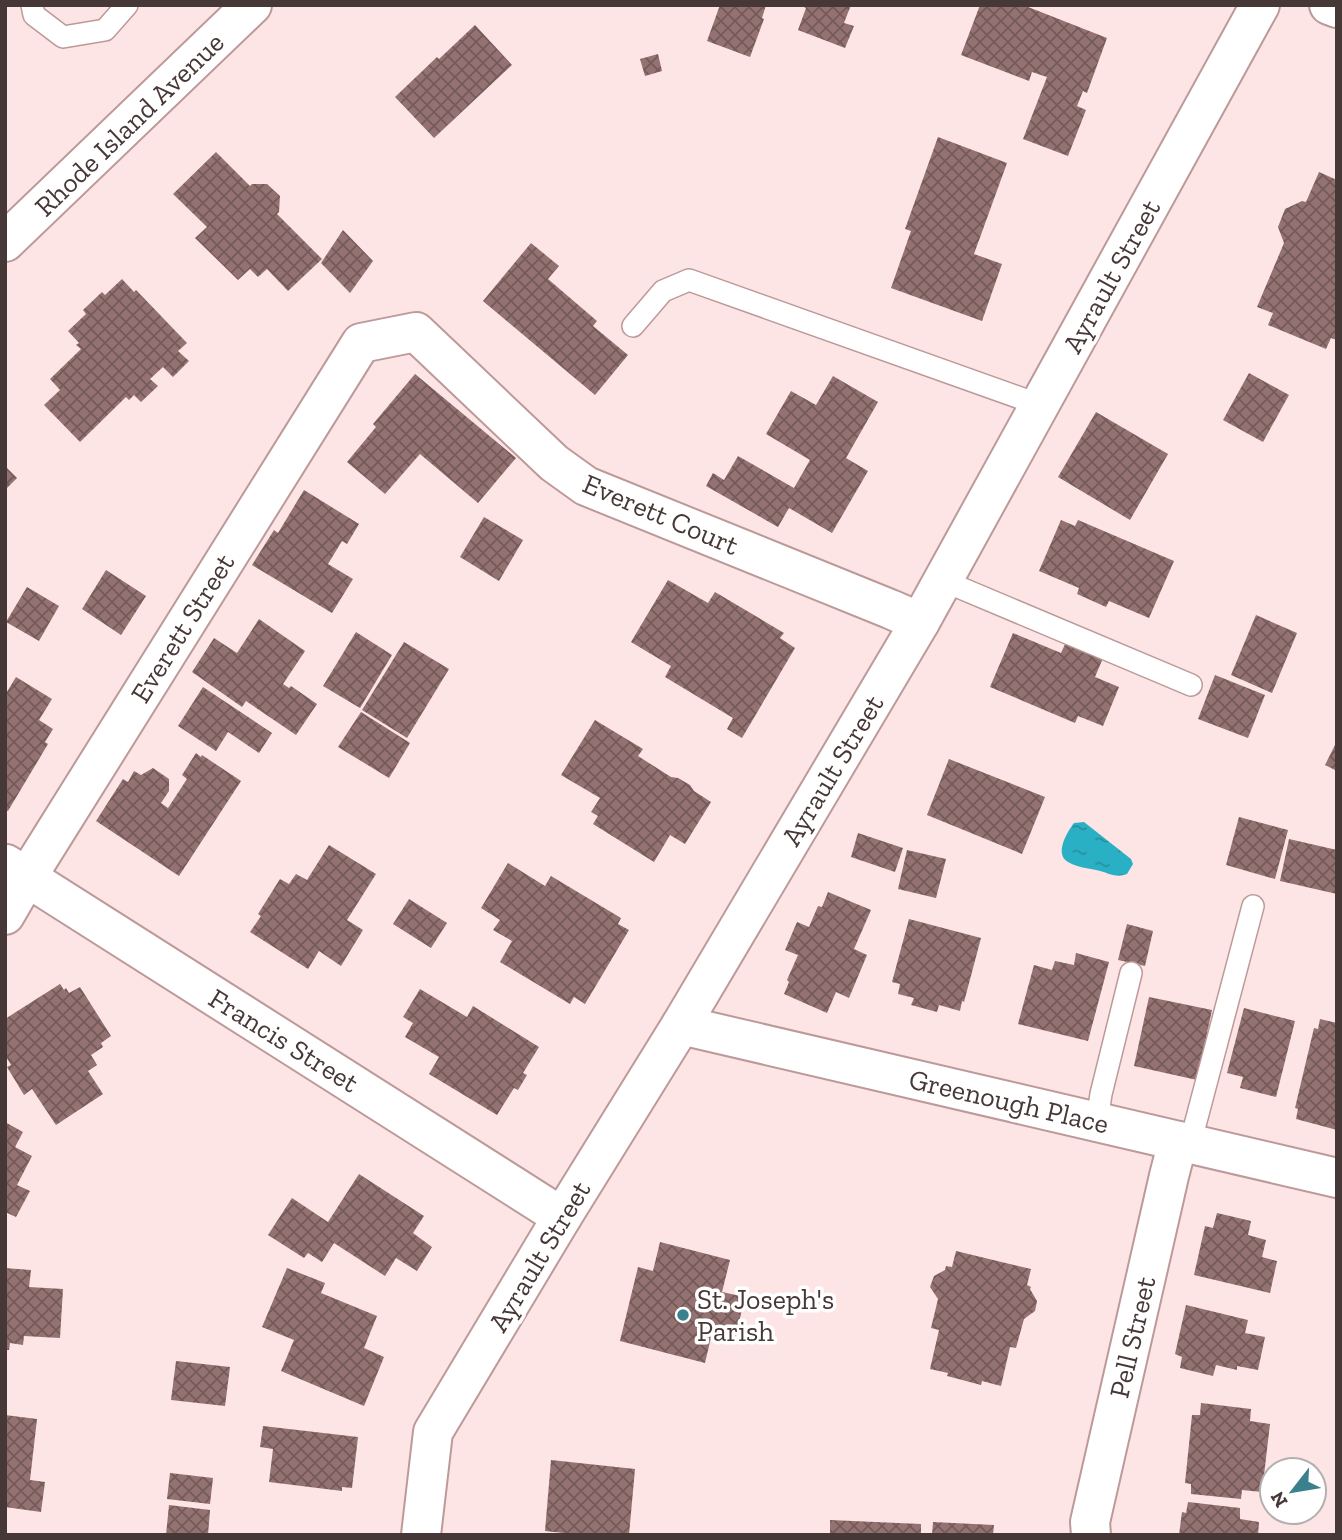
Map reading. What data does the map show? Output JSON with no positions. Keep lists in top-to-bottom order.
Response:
{
  "streets": {
    "street": [
      "Rhode Island Avenue",
      "Ayrault Street",
      "Everett Court",
      "Everett Street",
      "Francis Street",
      "Greenough Place",
      "Pell Street"
    ]
  },
  "crossings": [
    ["Ayrault Street", "Everett Court"],
    ["Ayrault Street", "Francis Street"],
    ["Ayrault Street", "Greenough Place"],
    ["Everett Court", "Everett Street"],
    ["Everett Street", "Francis Street"],
    ["Greenough Place", "Pell Street"]
  ],
  "places": ["St. Joseph's Parish"],
  "north": "bottom left"
}
